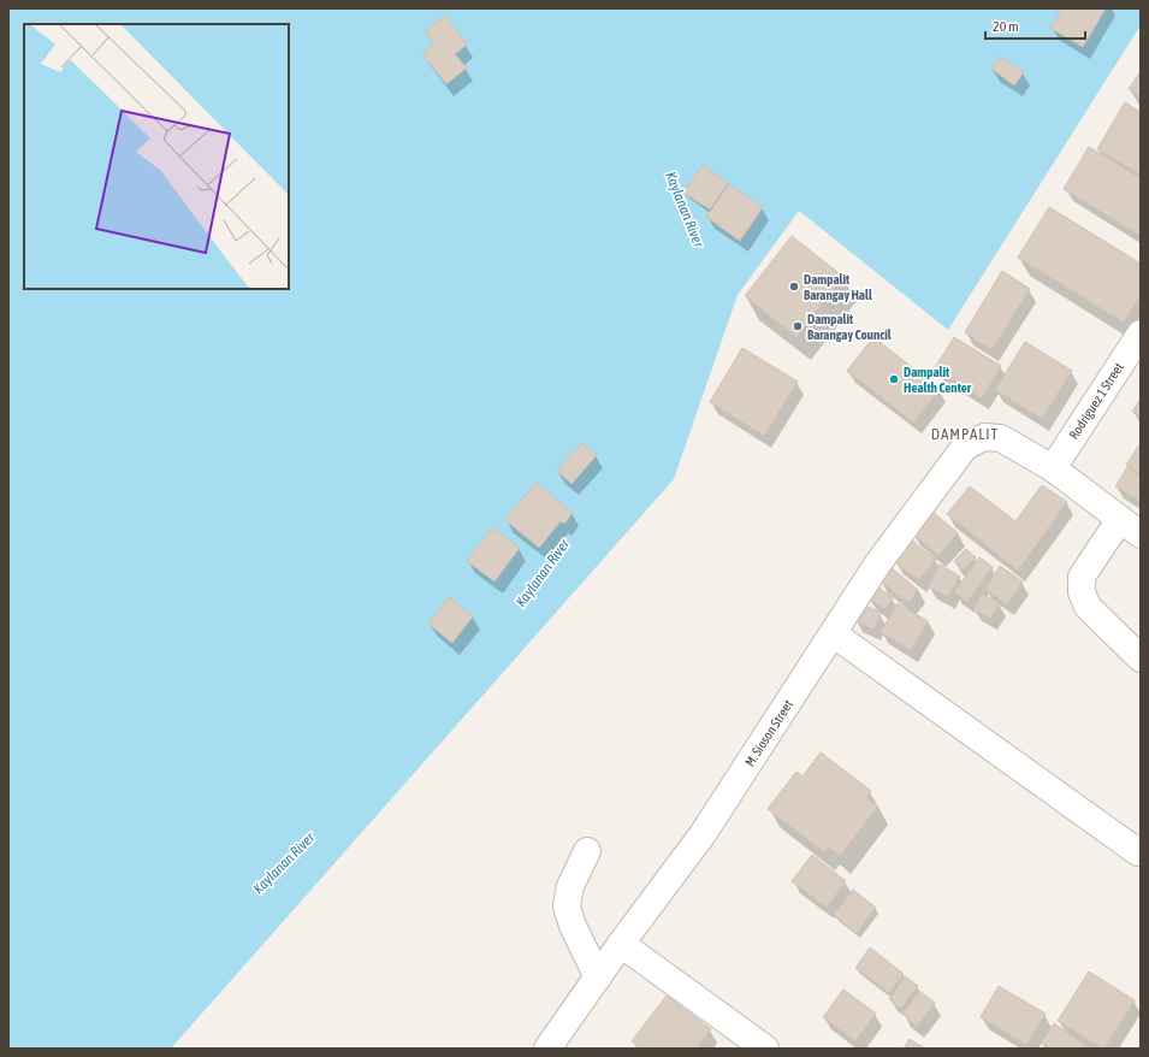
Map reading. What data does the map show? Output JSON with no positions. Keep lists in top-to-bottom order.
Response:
{
  "streets": {
    "street": ["Rodriguez 1 Street", "M. Sioson Street"]
  },
  "crossings": [
    ["Rodriguez 1 Street", "M. Sioson Street"]
  ],
  "districts": ["DAMPALIT"],
  "water": ["Kaylanan River"],
  "places": ["Dampalit Barangay Hall", "Dampalit Barangay Council", "Dampalit Health Center"],
  "scale_bar": "20 m"
}
